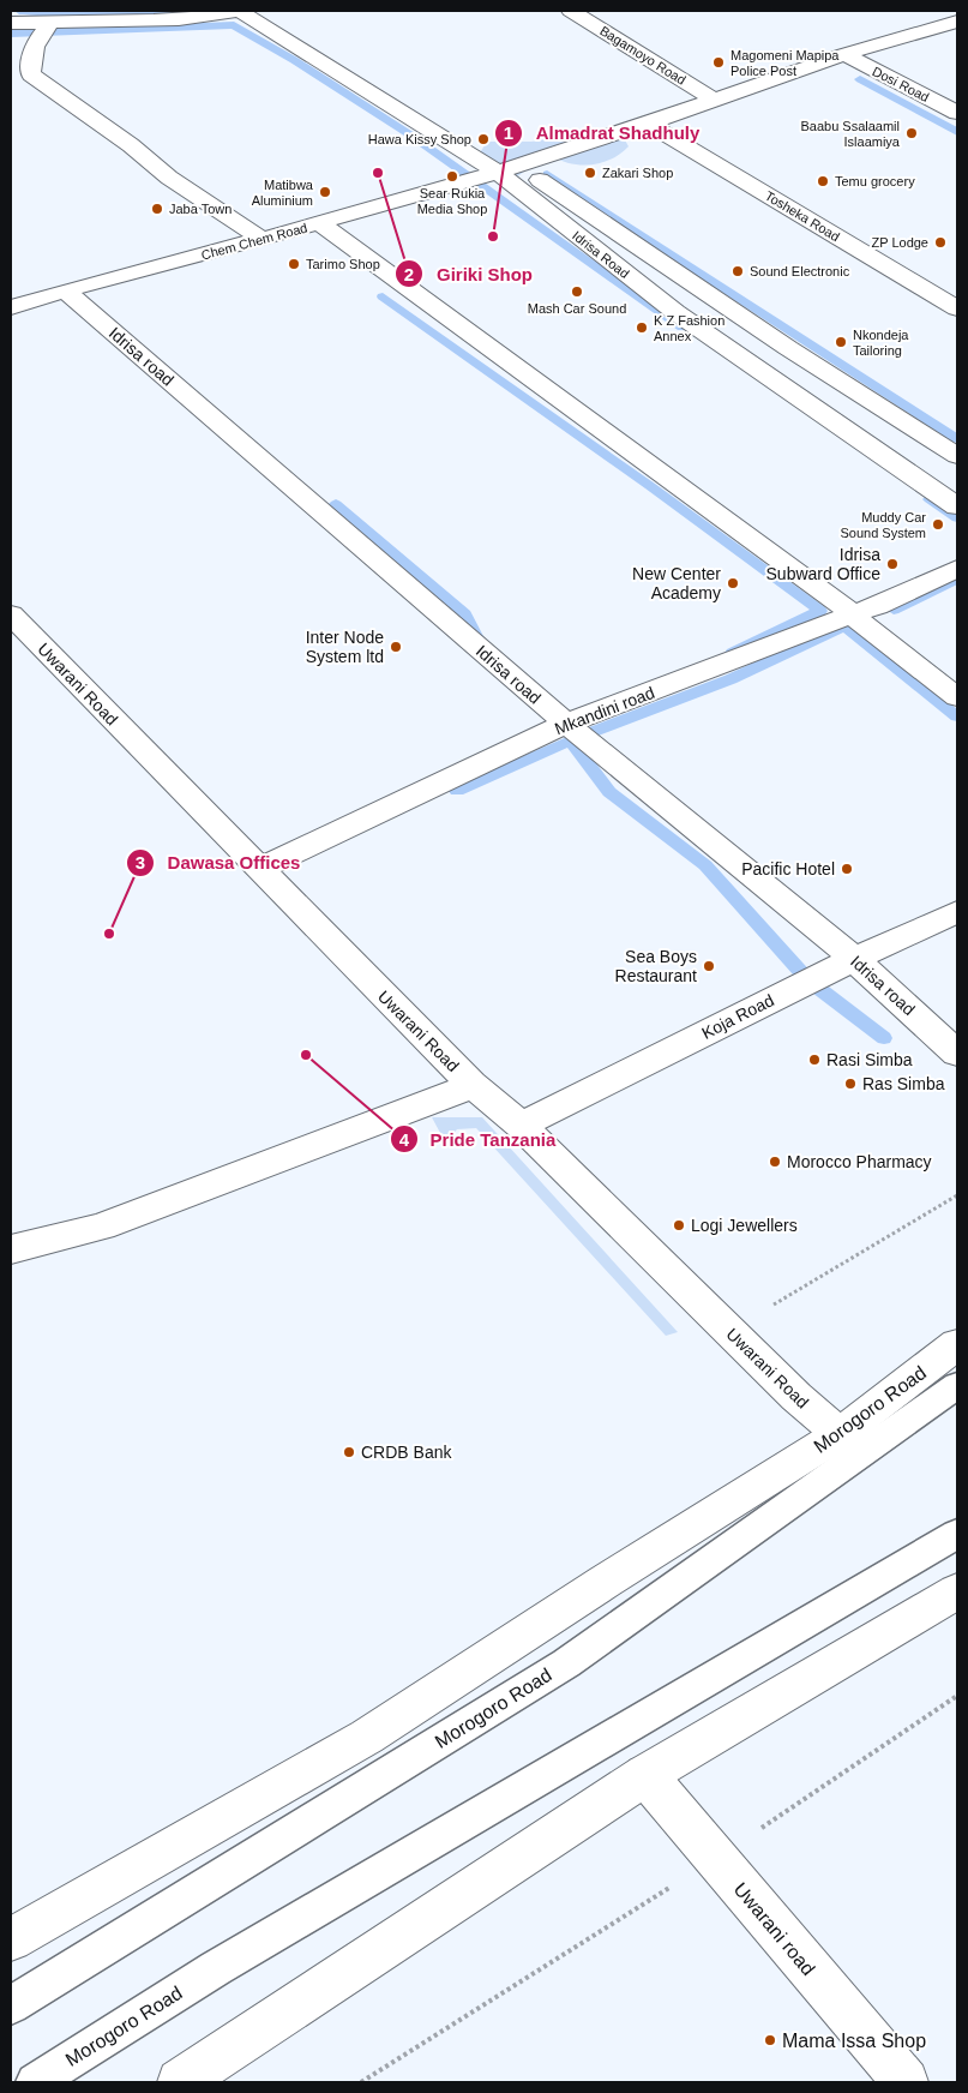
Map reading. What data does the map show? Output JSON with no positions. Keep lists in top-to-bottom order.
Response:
{
  "streets": {
    "main road": [
      "Bagamoyo Road",
      "Dosi Road",
      "Tosheka Road",
      "Chem Chem Road",
      "Idrisa Road",
      "Idrisa road",
      "Uwarani Road",
      "Mkandini road",
      "Koja Road",
      "Morogoro Road",
      "Uwarani road"
    ]
  },
  "crossings": [
    ["Bagamoyo Road", "Chem Chem Road"],
    ["Dosi Road", "Chem Chem Road"],
    ["Tosheka Road", "Chem Chem Road"],
    ["Chem Chem Road", "Idrisa Road"],
    ["Chem Chem Road", "Idrisa road"],
    ["Idrisa road", "Mkandini road"],
    ["Idrisa road", "Koja Road"],
    ["Uwarani Road", "Mkandini road"],
    ["Uwarani Road", "Koja Road"],
    ["Uwarani Road", "Morogoro Road"]
  ],
  "places": [
    "Magomeni Mapipa Police Post",
    "Baabu Ssalaamil Islaamiya",
    "Hawa Kissy Shop",
    "Giriki Shop",
    "Zakari Shop",
    "Sear Rukia Media Shop",
    "Temu grocery",
    "Matibwa Aluminium",
    "Jaba Town",
    "Almadrat Shadhuly",
    "ZP Lodge",
    "Tarimo Shop",
    "Sound Electronic",
    "Mash Car Sound",
    "K Z Fashion Annex",
    "Nkondeja Tailoring",
    "Muddy Car Sound System",
    "Idrisa Subward Office",
    "New Center Academy",
    "Inter Node System ltd",
    "Pacific Hotel",
    "Dawasa Offices",
    "Sea Boys Restaurant",
    "Pride Tanzania",
    "Rasi Simba",
    "Ras Simba",
    "Morocco Pharmacy",
    "Logi Jewellers",
    "CRDB Bank",
    "Mama Issa Shop"
  ]
}
